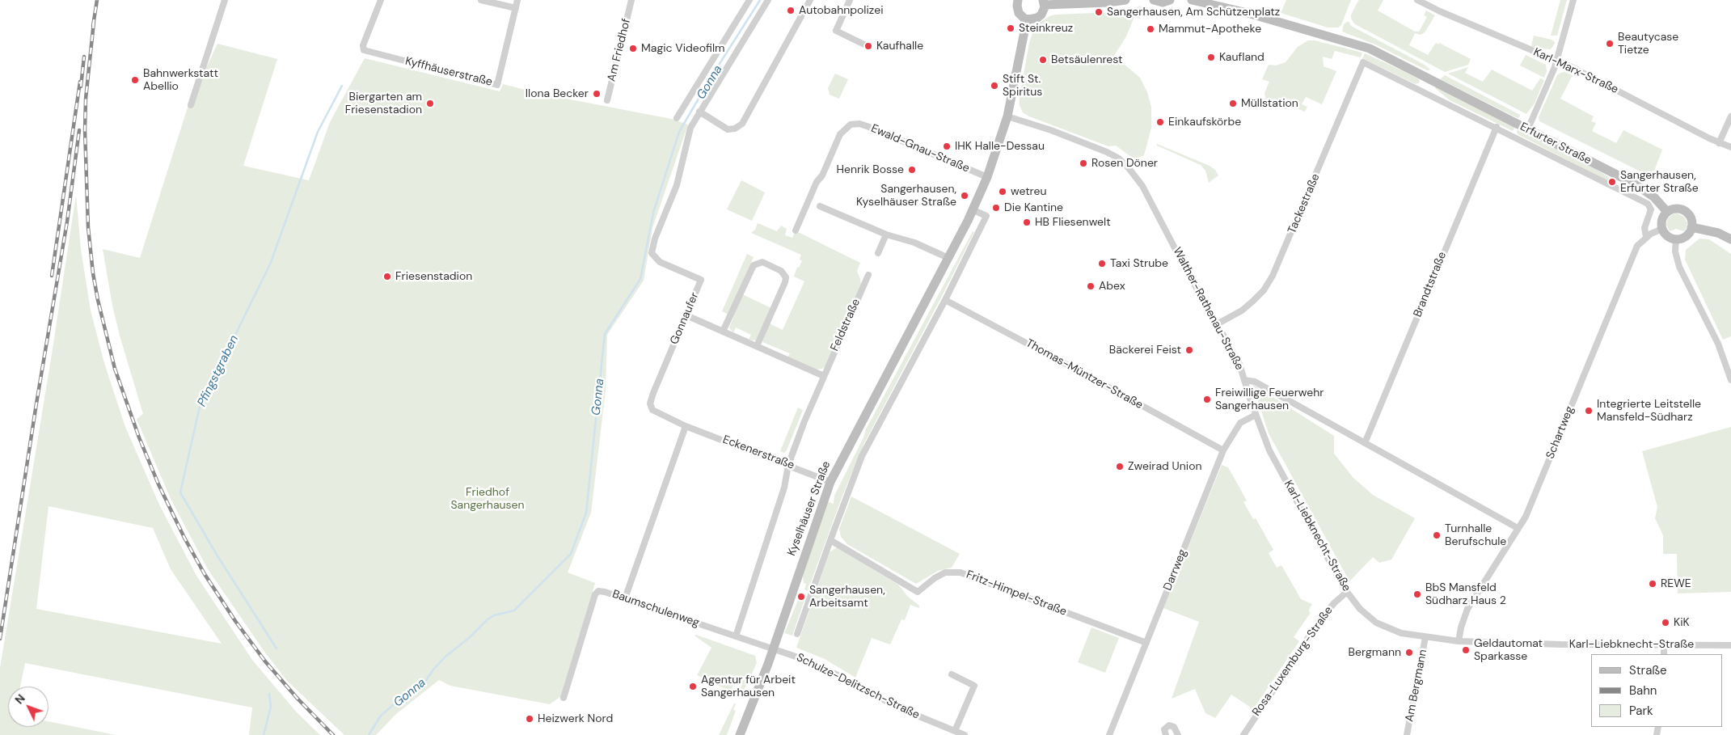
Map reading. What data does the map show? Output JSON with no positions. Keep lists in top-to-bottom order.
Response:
{
  "streets": {
    "main road": ["Erfurter Straße", "Kyselhäuser Straße"],
    "street": [
      "Am Friedhof",
      "Karl-Marx-Straße",
      "Kyffhäuserstraße",
      "Ewald-Gnau-Straße",
      "Tackestraße",
      "Brandtstraße",
      "Walther-Rathenau-Straße",
      "Gonnaufer",
      "Feldstraße",
      "Thomas-Müntzer-Straße",
      "Schartweg",
      "Eckenerstraße",
      "Karl-Liebknecht-Straße",
      "Darrweg",
      "Fritz-Himpel-Straße",
      "Baumschulenweg",
      "Rosa-Luxemburg-Straße",
      "Am Bergmann",
      "Schulze-Delitzsch-Straße"
    ]
  },
  "crossings": [
    ["Erfurter Straße", "Tackestraße"],
    ["Erfurter Straße", "Brandtstraße"],
    ["Erfurter Straße", "Schartweg"],
    ["Ewald-Gnau-Straße", "Kyselhäuser Straße"],
    ["Tackestraße", "Walther-Rathenau-Straße"],
    ["Brandtstraße", "Walther-Rathenau-Straße"],
    ["Walther-Rathenau-Straße", "Schartweg"],
    ["Walther-Rathenau-Straße", "Kyselhäuser Straße"],
    ["Walther-Rathenau-Straße", "Karl-Liebknecht-Straße"],
    ["Gonnaufer", "Eckenerstraße"],
    ["Feldstraße", "Eckenerstraße"],
    ["Thomas-Müntzer-Straße", "Darrweg"],
    ["Schartweg", "Karl-Liebknecht-Straße"],
    ["Eckenerstraße", "Kyselhäuser Straße"],
    ["Kyselhäuser Straße", "Baumschulenweg"],
    ["Kyselhäuser Straße", "Schulze-Delitzsch-Straße"],
    ["Karl-Liebknecht-Straße", "Darrweg"],
    ["Karl-Liebknecht-Straße", "Rosa-Luxemburg-Straße"],
    ["Karl-Liebknecht-Straße", "Am Bergmann"],
    ["Darrweg", "Fritz-Himpel-Straße"],
    ["Baumschulenweg", "Schulze-Delitzsch-Straße"]
  ],
  "water": ["Gonna", "Pfingstgraben"],
  "parks": ["Friedhof Sangerhausen"],
  "places": [
    "Autobahnpolizei",
    "Sangerhausen, Am Schützenplatz",
    "Steinkreuz",
    "Mammut-Apotheke",
    "Beautycase Tietze",
    "Kaufhalle",
    "Magic Videofilm",
    "Kaufland",
    "Betsäulenrest",
    "Bahnwerkstatt Abellio",
    "Stift St. Spiritus",
    "Ilona Becker",
    "Biergarten am Friesenstadion",
    "Müllstation",
    "Einkaufskörbe",
    "IHK Halle-Dessau",
    "Rosen Döner",
    "Henrik Bosse",
    "Sangerhausen, Erfurter Straße",
    "wetreu",
    "Sangerhausen, Kyselhäuser Straße",
    "Die Kantine",
    "HB Fliesenwelt",
    "Taxi Strube",
    "Friesenstadion",
    "Abex",
    "Bäckerei Feist",
    "Freiwillige Feuerwehr Sangerhausen",
    "Integrierte Leitstelle Mansfeld-Südharz",
    "Zweirad Union",
    "Turnhalle Berufschule",
    "REWE",
    "BbS Mansfeld Südharz Haus 2",
    "Sangerhausen, Arbeitsamt",
    "KiK",
    "Geldautomat Sparkasse",
    "Bergmann",
    "Agentur für Arbeit Sangerhausen",
    "Heizwerk Nord"
  ],
  "legend": ["Straße", "Bahn", "Park"],
  "north": "top left"
}
